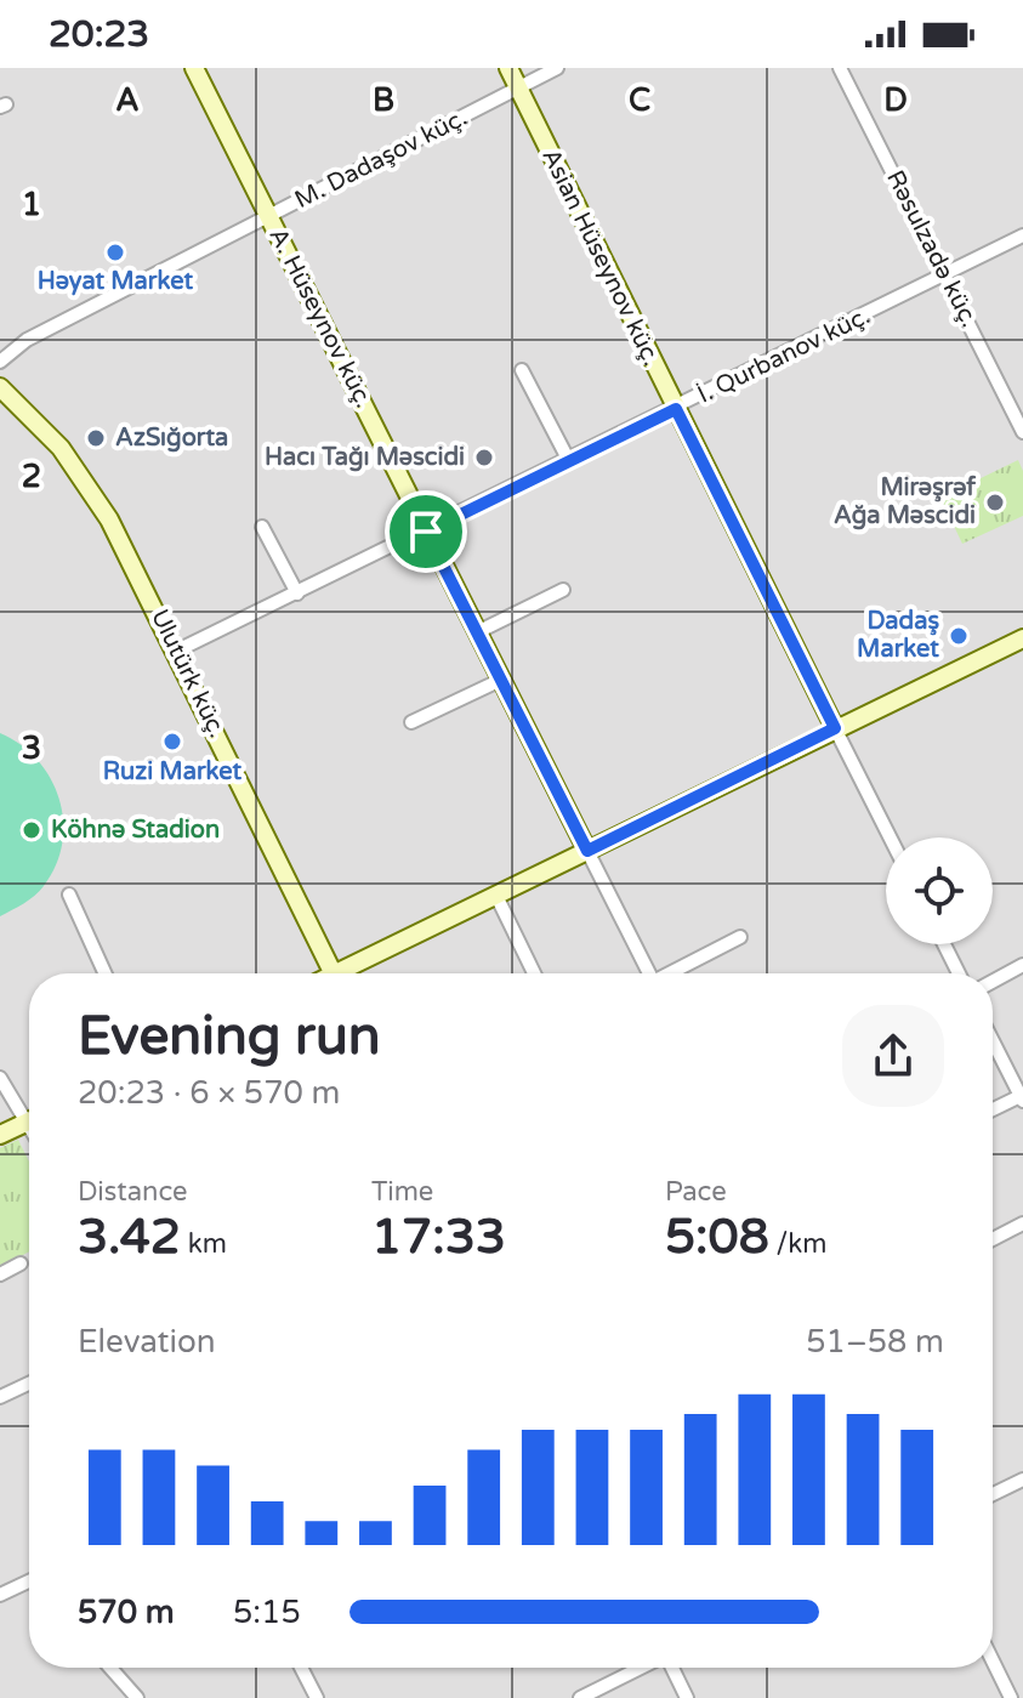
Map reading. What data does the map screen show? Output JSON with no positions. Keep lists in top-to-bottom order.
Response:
{
  "streets": {
    "street": [
      "M. Dadaşov küç.",
      "Rəsulzadə küç.",
      "Asian Hüseynov küç.",
      "A. Hüseynov küç.",
      "İ. Qurbanov küç.",
      "Ulutürk küç."
    ]
  },
  "crossings": [
    ["M. Dadaşov küç.", "Asian Hüseynov küç."],
    ["M. Dadaşov küç.", "A. Hüseynov küç."],
    ["Rəsulzadə küç.", "İ. Qurbanov küç."],
    ["Asian Hüseynov küç.", "İ. Qurbanov küç."],
    ["A. Hüseynov küç.", "İ. Qurbanov küç."],
    ["İ. Qurbanov küç.", "Ulutürk küç."]
  ],
  "places": [
    "Həyat Market",
    "AzSığorta",
    "Hacı Tağı Məscidi",
    "Mirəşrəf Ağa Məscidi",
    "Dadaş Market",
    "Ruzi Market",
    "Köhnə Stadion"
  ],
  "page": {
    "status": "20:23",
    "heading": ["Evening run", "20:23 · 6 × 570 m"],
    "stats": [
      ["Distance", "3.42 km"],
      ["Time", "17:33"],
      ["Pace", "5:08 /km"]
    ],
    "chart": ["Elevation", "51–58 m"],
    "list": [
      {
        "name": "570 m",
        "note": "5:15"
      }
    ]
  },
  "grid": {
    "columns": [
      "A",
      "B",
      "C",
      "D"
    ],
    "rows": ["1", "2", "3"]
  }
}
